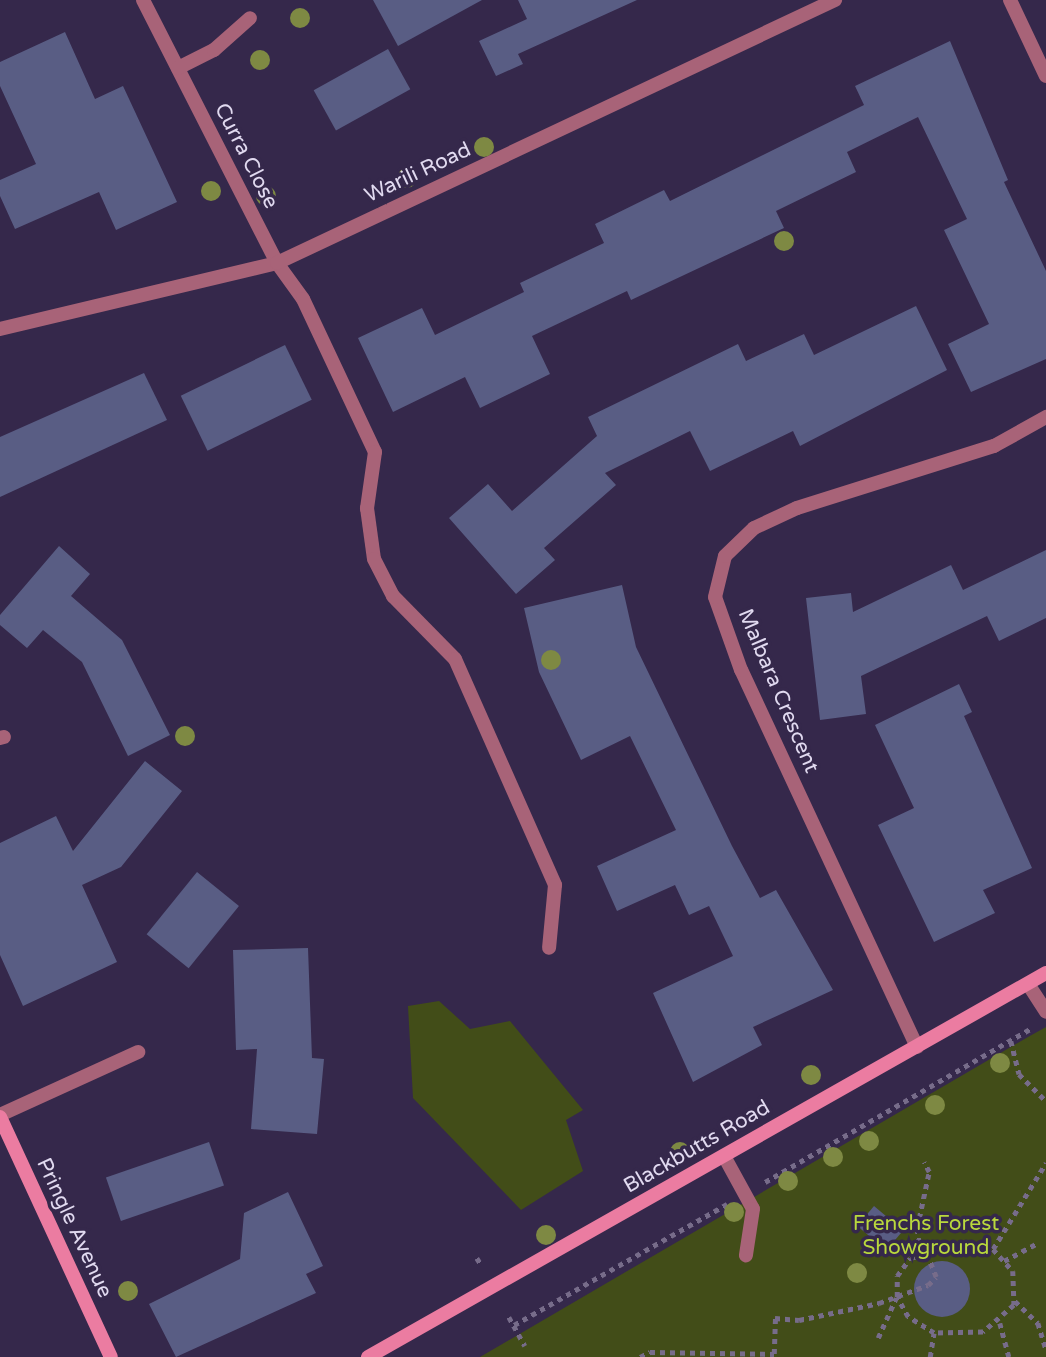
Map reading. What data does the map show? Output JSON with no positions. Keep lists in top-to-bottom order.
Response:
{
  "streets": {
    "street": [
      "Curra Close",
      "Warili Road",
      "Malbara Crescent",
      "Blackbutts Road",
      "Pringle Avenue"
    ]
  },
  "crossings": [
    ["Curra Close", "Warili Road"],
    ["Malbara Crescent", "Blackbutts Road"]
  ],
  "parks": ["Frenchs Forest Showground"]
}
